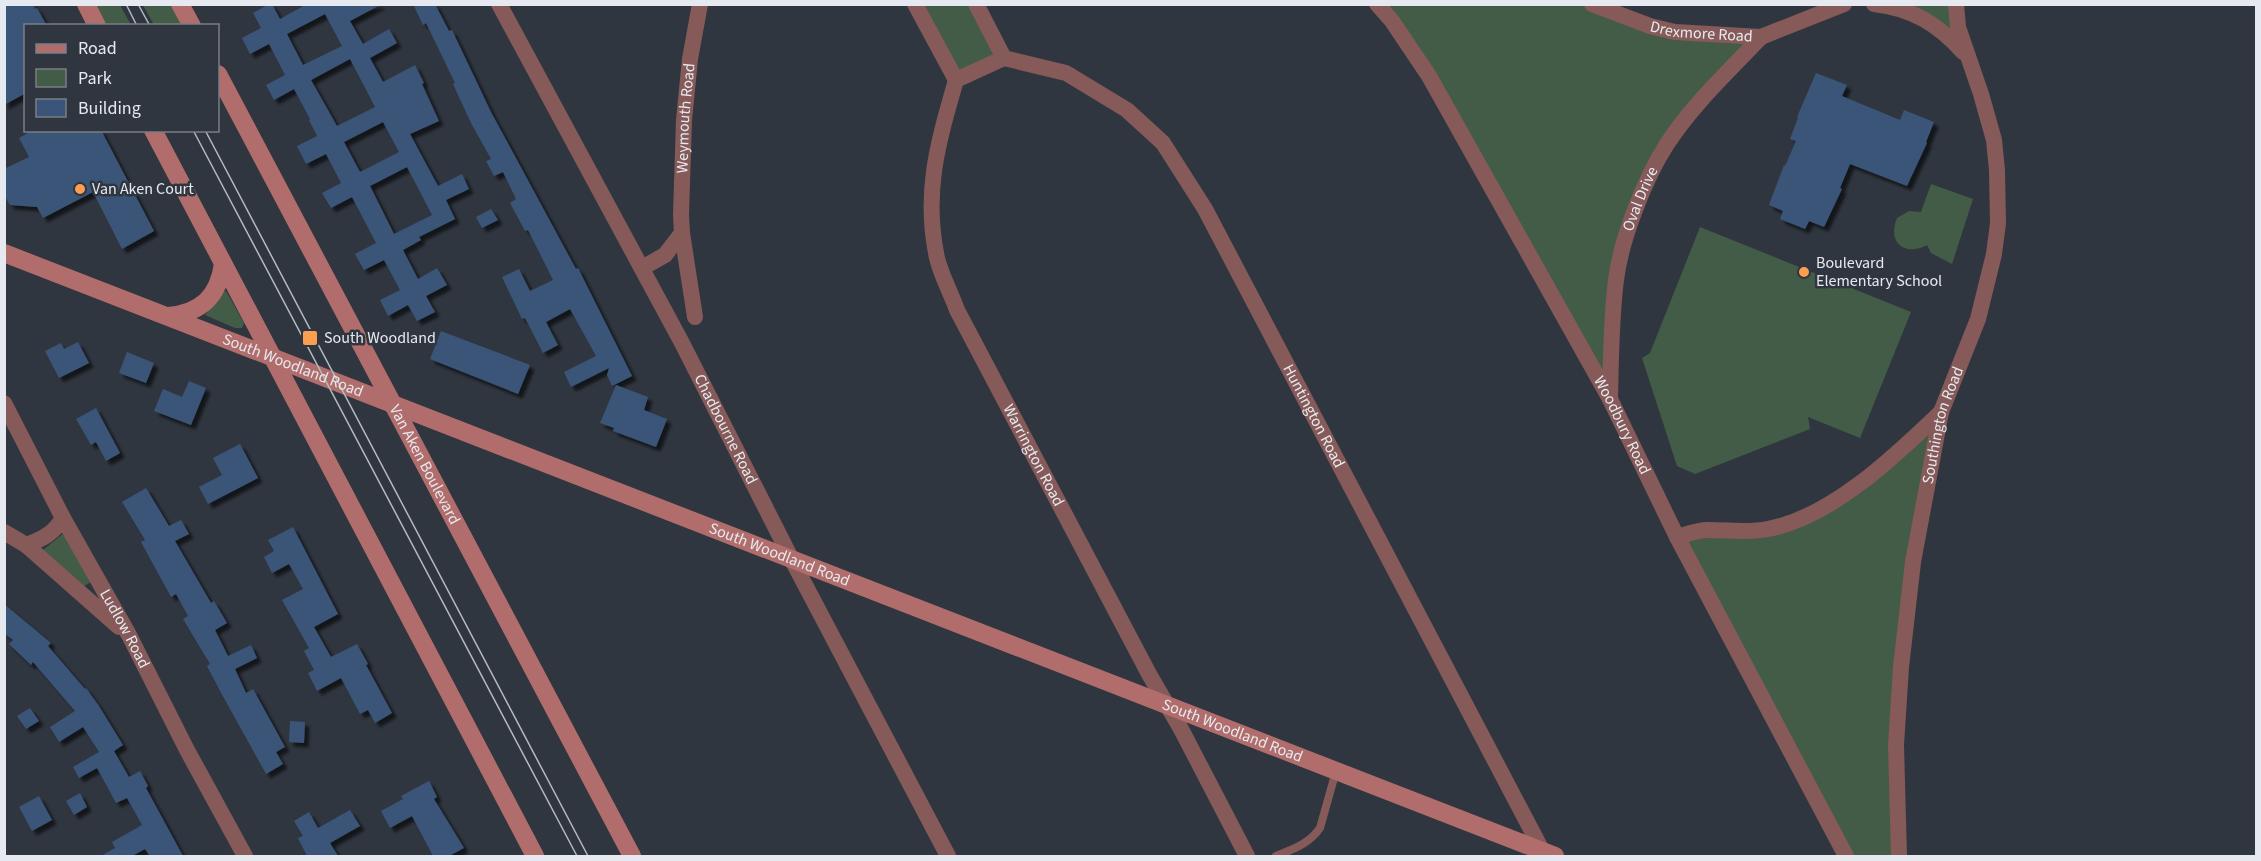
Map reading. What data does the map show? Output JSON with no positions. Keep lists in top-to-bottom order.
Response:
{
  "streets": {
    "main road": ["South Woodland Road", "Van Aken Boulevard"],
    "street": [
      "Drexmore Road",
      "Weymouth Road",
      "Oval Drive",
      "Huntington Road",
      "Woodbury Road",
      "Southington Road",
      "Chadbourne Road",
      "Warrington Road",
      "Ludlow Road"
    ]
  },
  "crossings": [
    ["Drexmore Road", "Oval Drive"],
    ["Oval Drive", "Woodbury Road"],
    ["South Woodland Road", "Huntington Road"],
    ["South Woodland Road", "Chadbourne Road"],
    ["South Woodland Road", "Warrington Road"],
    ["South Woodland Road", "Van Aken Boulevard"]
  ],
  "places": {
    "other": ["Van Aken Court", "Boulevard Elementary School"],
    "transit": ["South Woodland"]
  },
  "legend": ["Road", "Park", "Building"]
}
